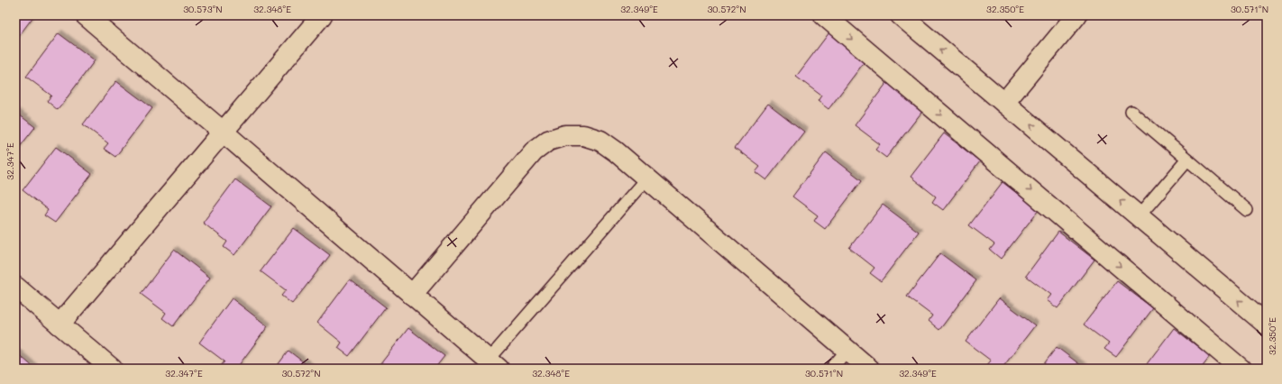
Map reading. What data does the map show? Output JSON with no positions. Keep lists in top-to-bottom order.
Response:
{
  "coordinates": [
    "30.573°N",
    "32.348°E",
    "32.349°E",
    "30.572°N",
    "32.350°E",
    "30.571°N",
    "32.347°E"
  ]
}
